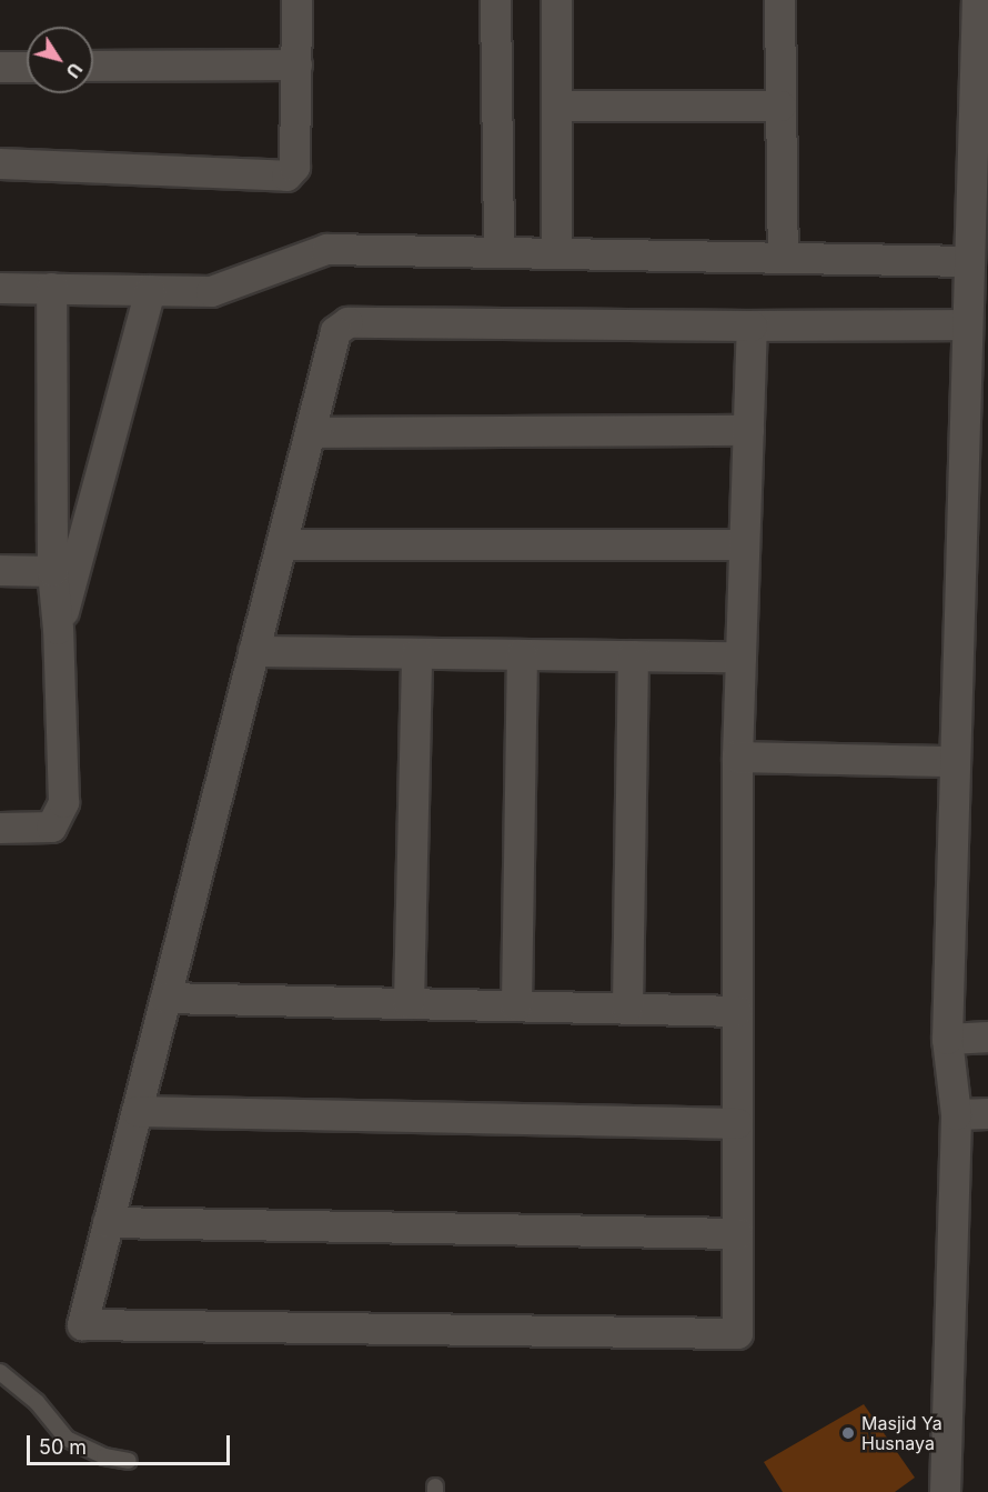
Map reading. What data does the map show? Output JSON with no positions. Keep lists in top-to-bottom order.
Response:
{
  "places": ["Masjid Ya Husnaya"],
  "scale_bar": "50 m",
  "north": "bottom right"
}
